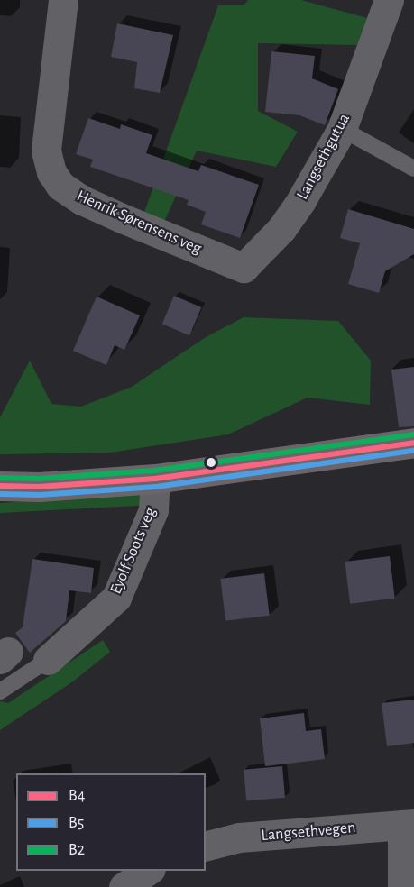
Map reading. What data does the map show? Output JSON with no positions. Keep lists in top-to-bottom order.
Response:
{
  "streets": {
    "street": [
      "Langsethgutua",
      "Henrik Sørensens veg",
      "Eyolf Soots veg",
      "Langsethvegen"
    ]
  },
  "crossings": [
    ["Langsethgutua", "Henrik Sørensens veg"]
  ],
  "lines": ["transit line B2", "transit line B4", "transit line B5"],
  "legend": ["B4", "B5", "B2"]
}
